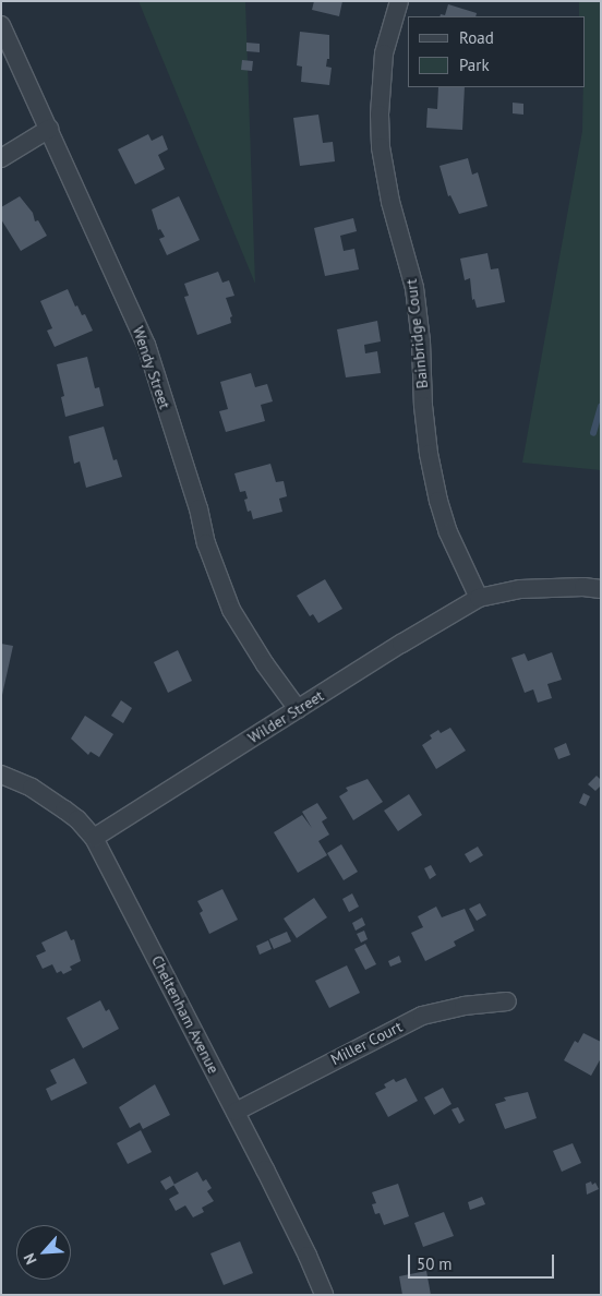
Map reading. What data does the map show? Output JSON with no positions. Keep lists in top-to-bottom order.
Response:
{
  "streets": {
    "street": [
      "Bainbridge Court",
      "Wendy Street",
      "Wilder Street",
      "Cheltenham Avenue",
      "Miller Court"
    ]
  },
  "crossings": [
    ["Bainbridge Court", "Wilder Street"],
    ["Wendy Street", "Wilder Street"],
    ["Wilder Street", "Cheltenham Avenue"],
    ["Cheltenham Avenue", "Miller Court"]
  ],
  "legend": ["Road", "Park"],
  "scale_bar": "50 m",
  "north": "bottom left"
}
